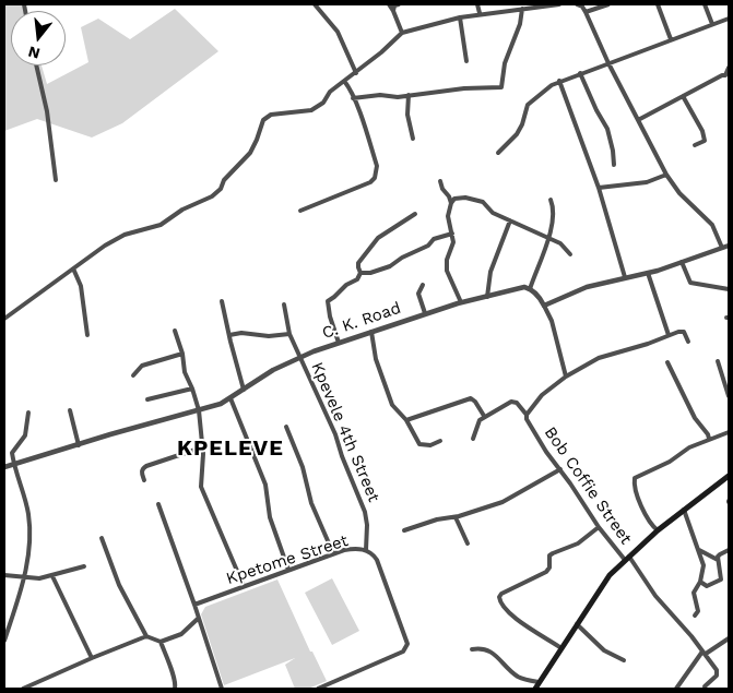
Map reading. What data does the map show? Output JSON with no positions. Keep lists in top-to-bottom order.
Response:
{
  "streets": {
    "street": [
      "C. K. Road",
      "Kpevele 4th Street",
      "Bob Coffie Street",
      "Kpetome Street"
    ]
  },
  "crossings": [
    ["C. K. Road", "Kpevele 4th Street"],
    ["Kpevele 4th Street", "Kpetome Street"]
  ],
  "districts": ["KPELEVE"],
  "north": "bottom"
}
